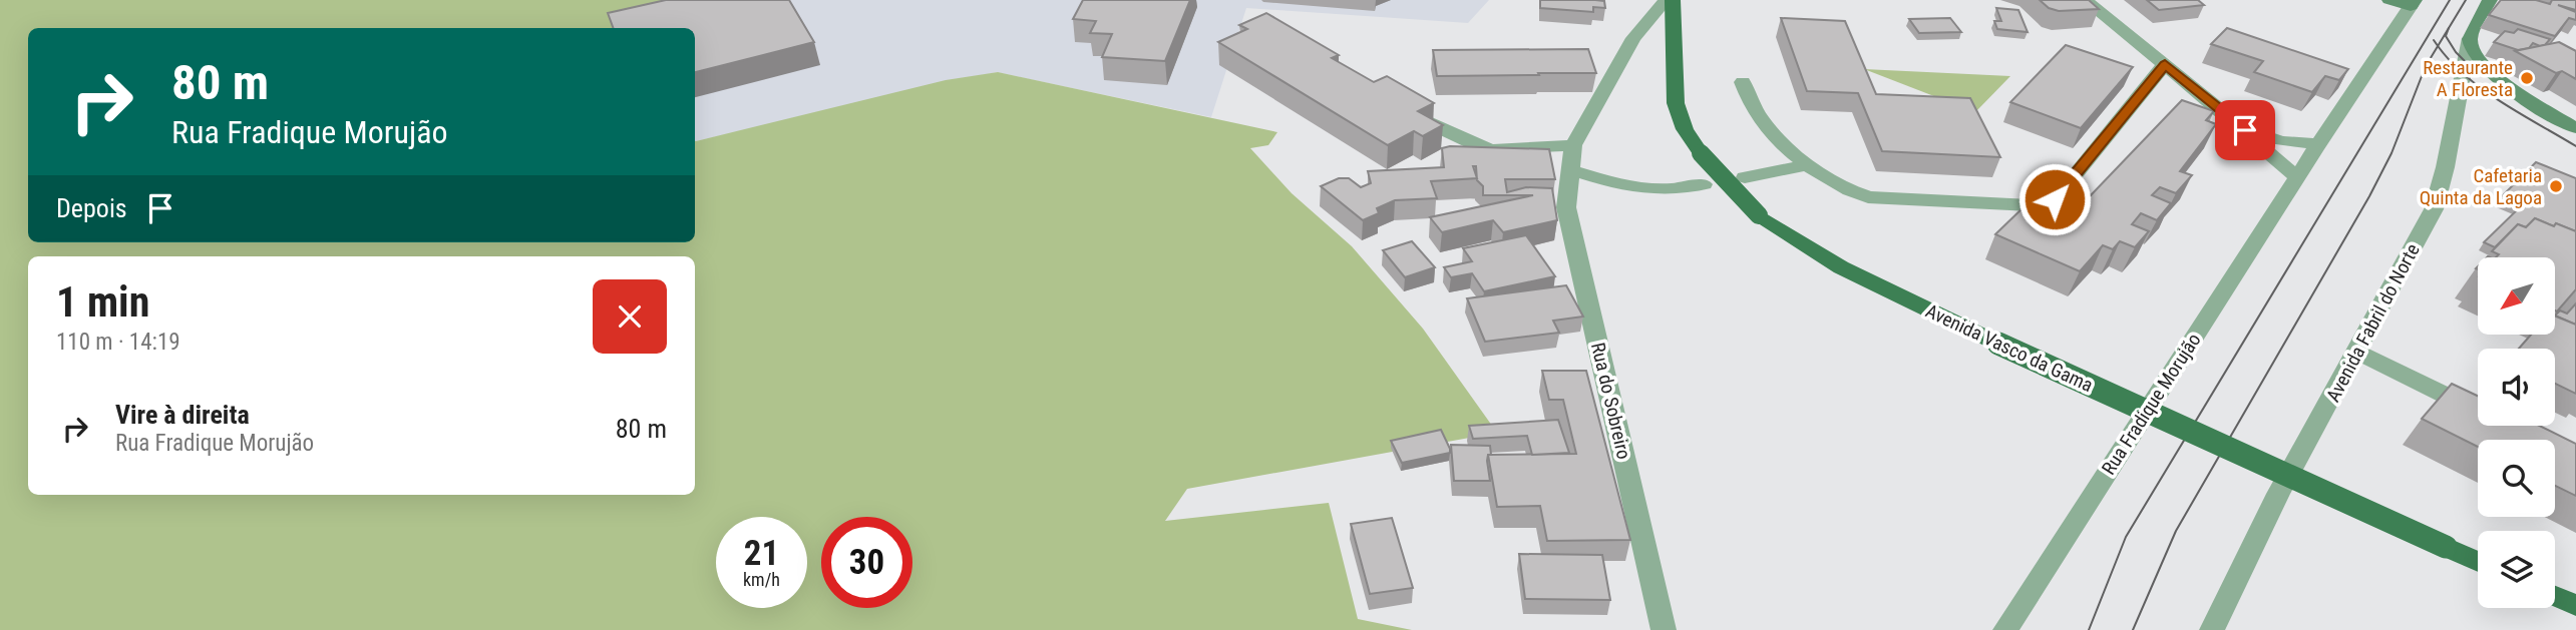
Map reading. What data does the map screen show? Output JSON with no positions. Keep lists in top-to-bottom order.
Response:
{
  "streets": {
    "main road": ["Avenida Vasco da Gama"],
    "street": ["Avenida Fabril do Norte", "Rua do Sobreiro", "Rua Fradique Morujão"]
  },
  "places": ["Restaurante A Floresta", "Cafetaria Quinta da Lagoa"],
  "north": "bottom left",
  "page": {
    "turn": ["80 m", "Rua Fradique Morujão"],
    "then": "Depois",
    "heading": ["1 min", "110 m · 14:19"],
    "list": [
      {
        "name": "Vire à direita",
        "note": "Rua Fradique Morujão",
        "value": "80 m"
      }
    ],
    "speed": "21 km/h",
    "limit": "30"
  }
}
